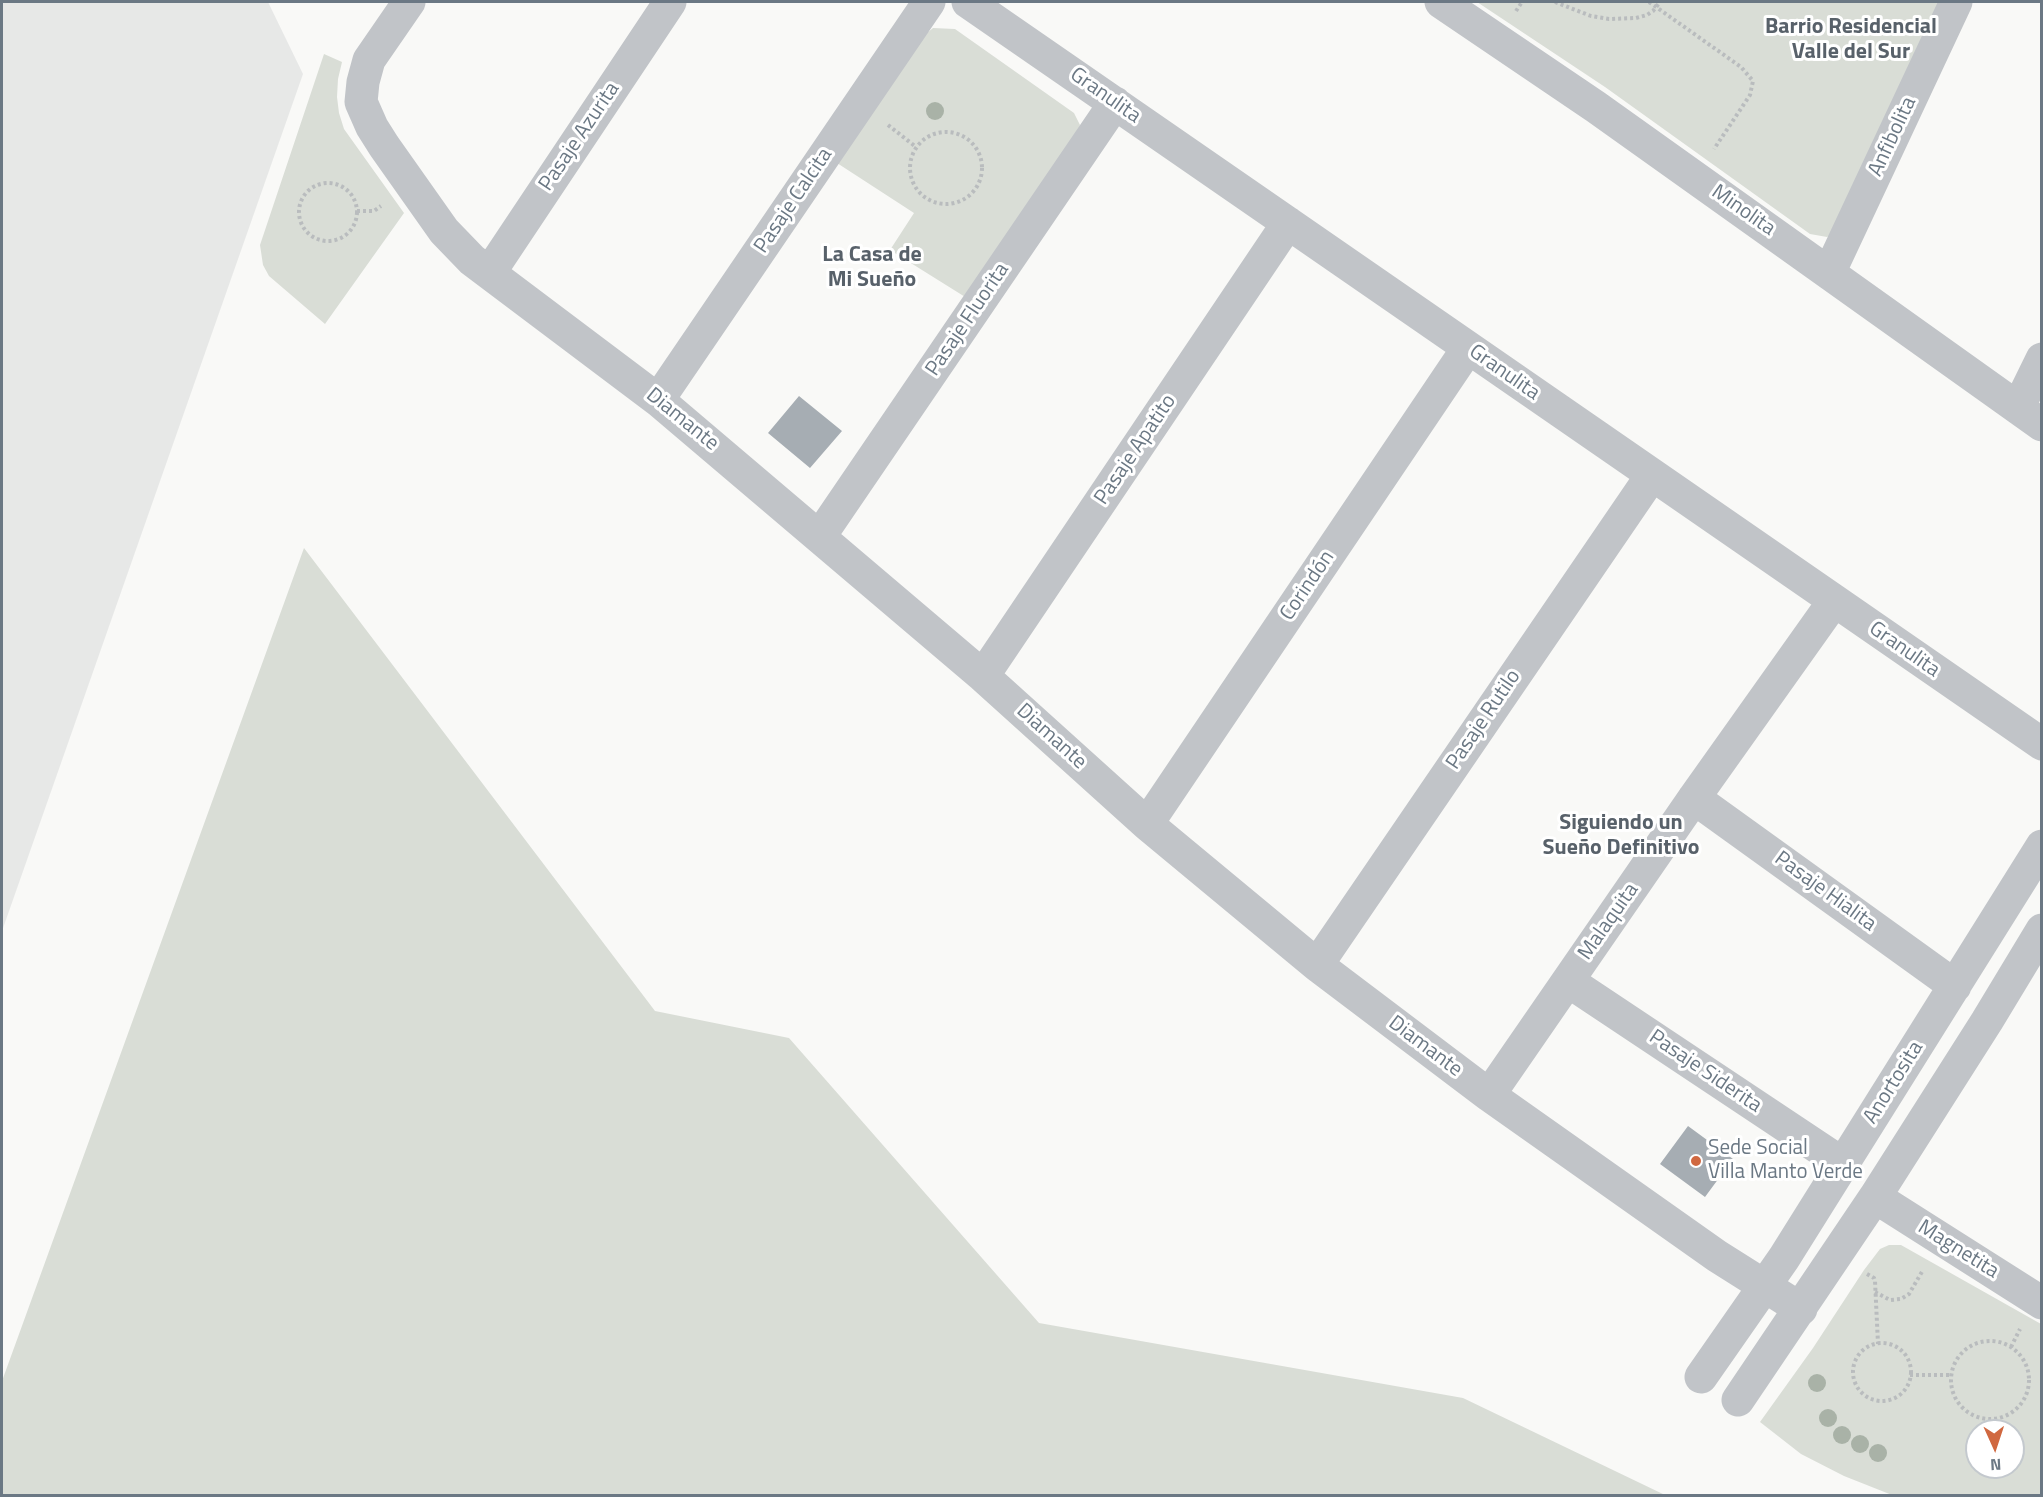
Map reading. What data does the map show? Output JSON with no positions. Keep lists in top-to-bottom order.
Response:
{
  "streets": {
    "street": [
      "Granulita",
      "Pasaje Azurita",
      "Anfibolita",
      "Pasaje Calcita",
      "Minolita",
      "Pasaje Fluorita",
      "Diamante",
      "Pasaje Apatito",
      "Corindón",
      "Pasaje Rutilo",
      "Pasaje Hialita",
      "Malaquita",
      "Pasaje Siderita",
      "Anortosita",
      "Magnetita"
    ]
  },
  "crossings": [
    ["Granulita", "Pasaje Fluorita"],
    ["Granulita", "Pasaje Apatito"],
    ["Granulita", "Corindón"],
    ["Granulita", "Pasaje Rutilo"],
    ["Granulita", "Malaquita"],
    ["Pasaje Azurita", "Diamante"],
    ["Anfibolita", "Minolita"],
    ["Pasaje Calcita", "Diamante"],
    ["Pasaje Fluorita", "Diamante"],
    ["Diamante", "Pasaje Apatito"],
    ["Diamante", "Corindón"],
    ["Diamante", "Pasaje Rutilo"],
    ["Diamante", "Malaquita"],
    ["Diamante", "Anortosita"],
    ["Pasaje Hialita", "Malaquita"],
    ["Pasaje Hialita", "Anortosita"],
    ["Malaquita", "Pasaje Siderita"],
    ["Pasaje Siderita", "Anortosita"]
  ],
  "districts": ["Barrio Residencial Valle del Sur", "La Casa de Mi Sueño", "Siguiendo un Sueño Definitivo"],
  "places": ["Sede Social Villa Manto Verde"],
  "north": "bottom"
}
